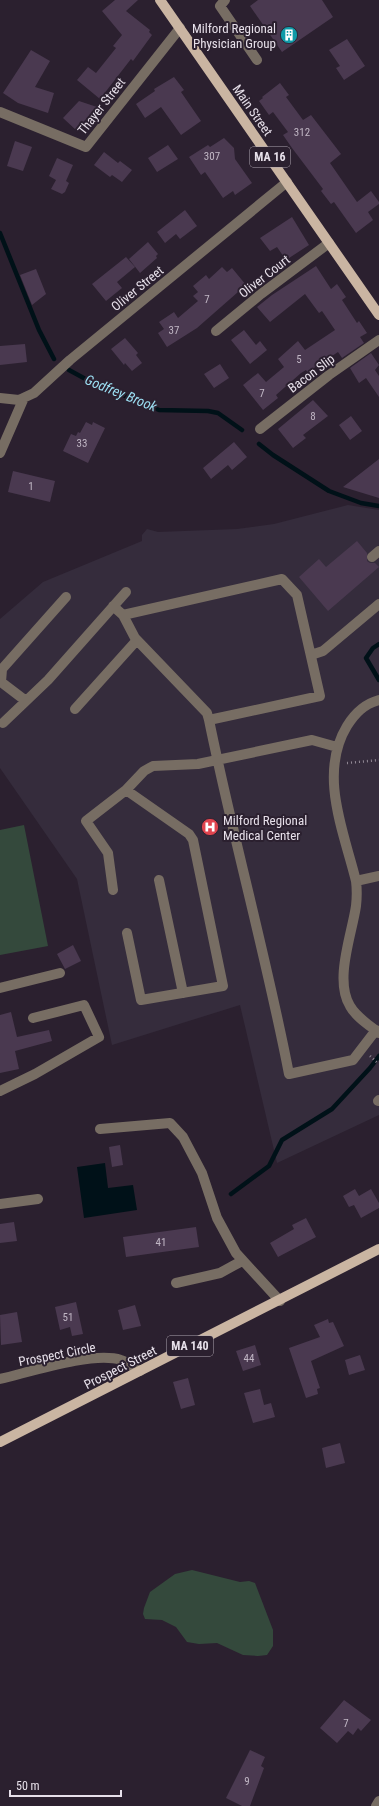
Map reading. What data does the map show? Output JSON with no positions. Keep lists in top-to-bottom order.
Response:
{
  "streets": {
    "main road": [
      "Main Street",
      "MA 16",
      "MA 140",
      "Prospect Street"
    ],
    "street": [
      "Thayer Street",
      "Oliver Court",
      "Oliver Street",
      "Bacon Slip",
      "Prospect Circle"
    ]
  },
  "crossings": [
    ["Thayer Street", "Main Street"],
    ["Main Street", "Oliver Court"],
    ["Main Street", "Oliver Street"],
    ["Prospect Circle", "Prospect Street"]
  ],
  "water": ["Godfrey Brook"],
  "places": {
    "building": ["Milford Regional Physician Group"],
    "hospital": ["Milford Regional Medical Center"]
  },
  "house_numbers": [
    "312",
    "307",
    "7",
    "37",
    "5",
    "7",
    "8",
    "33",
    "1",
    "41",
    "51",
    "44",
    "7",
    "9"
  ],
  "scale_bar": "50 m"
}
